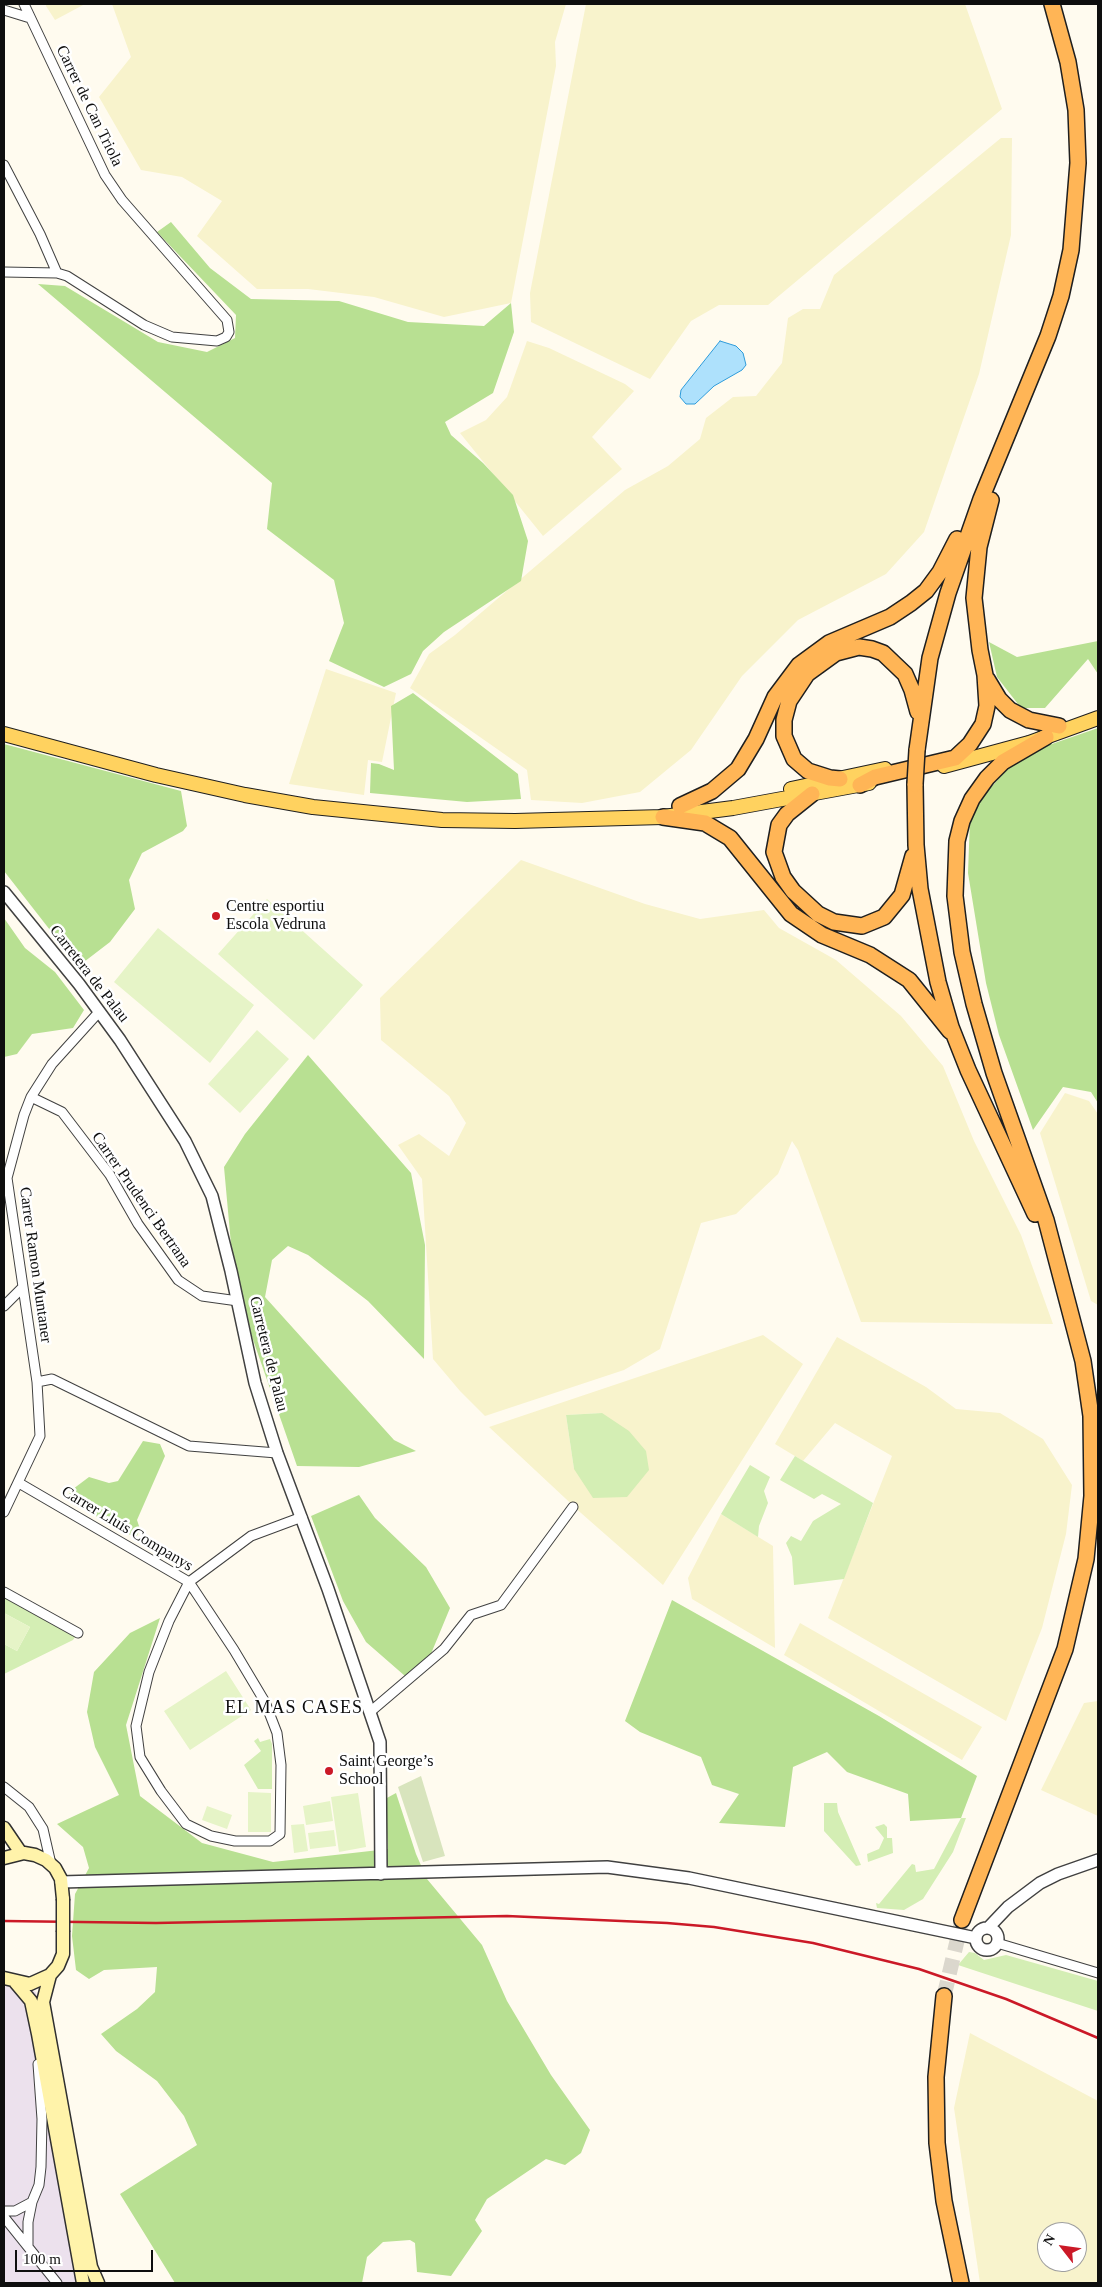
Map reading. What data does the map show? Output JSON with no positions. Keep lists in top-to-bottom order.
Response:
{
  "streets": {
    "street": [
      "Carrer de Can Triola",
      "Carretera de Palau",
      "Carrer Prudenci Bertrana",
      "Carrer Ramon Muntaner",
      "Carrer Lluís Companys"
    ]
  },
  "crossings": [
    ["Carretera de Palau", "Carrer Prudenci Bertrana"],
    ["Carretera de Palau", "Carrer Ramon Muntaner"],
    ["Carrer Prudenci Bertrana", "Carrer Ramon Muntaner"],
    ["Carrer Ramon Muntaner", "Carrer Lluís Companys"]
  ],
  "districts": ["EL MAS CASES"],
  "places": ["Centre esportiu Escola Vedruna", "Saint George’s School"],
  "scale_bar": "100 m",
  "north": "top left"
}
